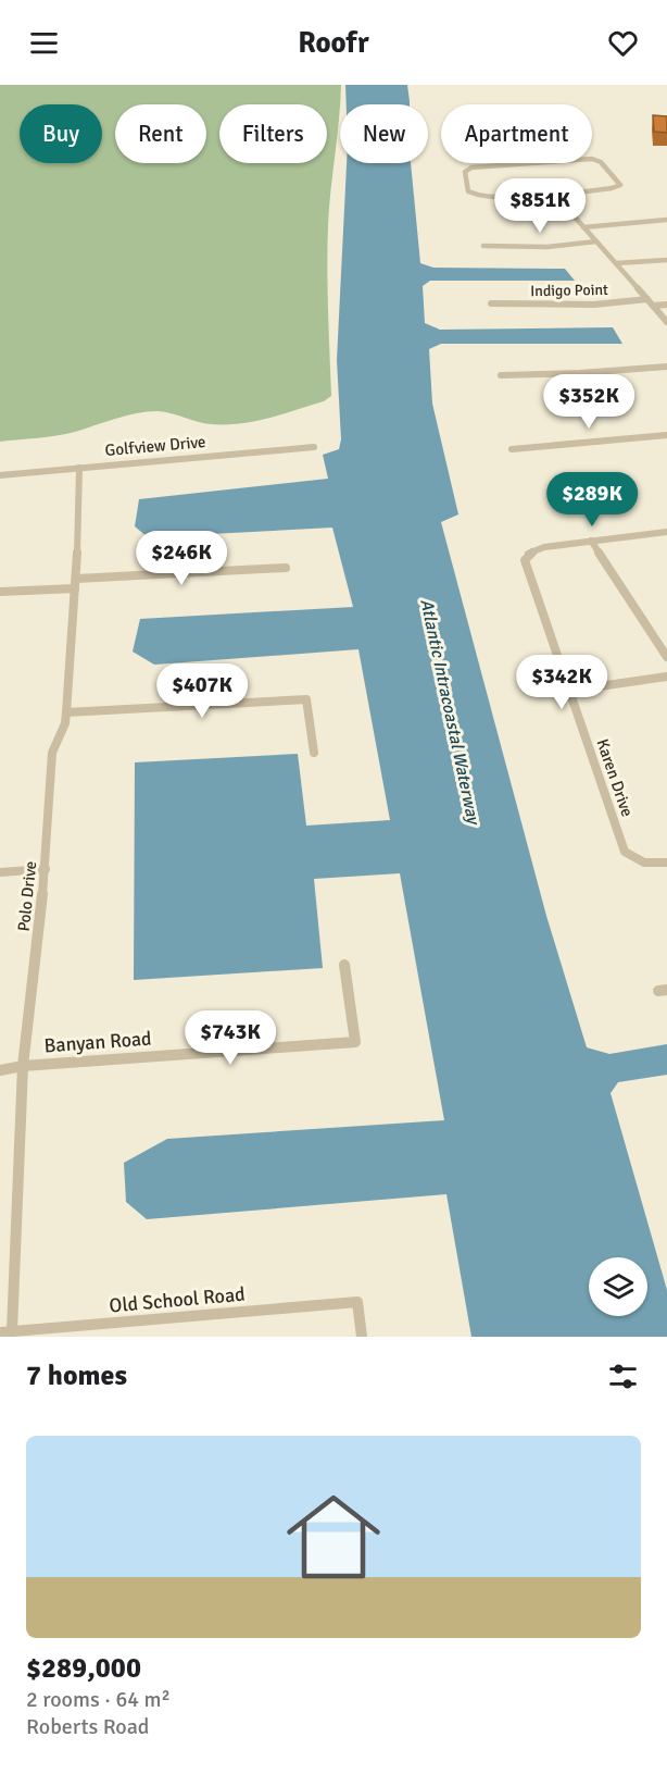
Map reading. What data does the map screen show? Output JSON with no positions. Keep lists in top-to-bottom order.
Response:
{
  "streets": {
    "street": [
      "Indigo Point",
      "Golfview Drive",
      "Karen Drive",
      "Polo Drive",
      "Banyan Road",
      "Old School Road"
    ]
  },
  "crossings": [
    ["Golfview Drive", "Polo Drive"],
    ["Polo Drive", "Banyan Road"],
    ["Polo Drive", "Old School Road"]
  ],
  "water": ["Atlantic Intracoastal Waterway"],
  "page": {
    "header": "Roofr",
    "chip": [
      "Buy",
      "Rent",
      "Filters",
      "New",
      "Apartment"
    ],
    "price": [
      "$851K",
      "$352K",
      "$289K",
      "$246K",
      "$342K",
      "$407K",
      "$743K"
    ],
    "heading": "7 homes",
    "list": [
      {
        "name": "$289,000",
        "note": "2 rooms · 64 m² · Roberts Road"
      }
    ]
  }
}
